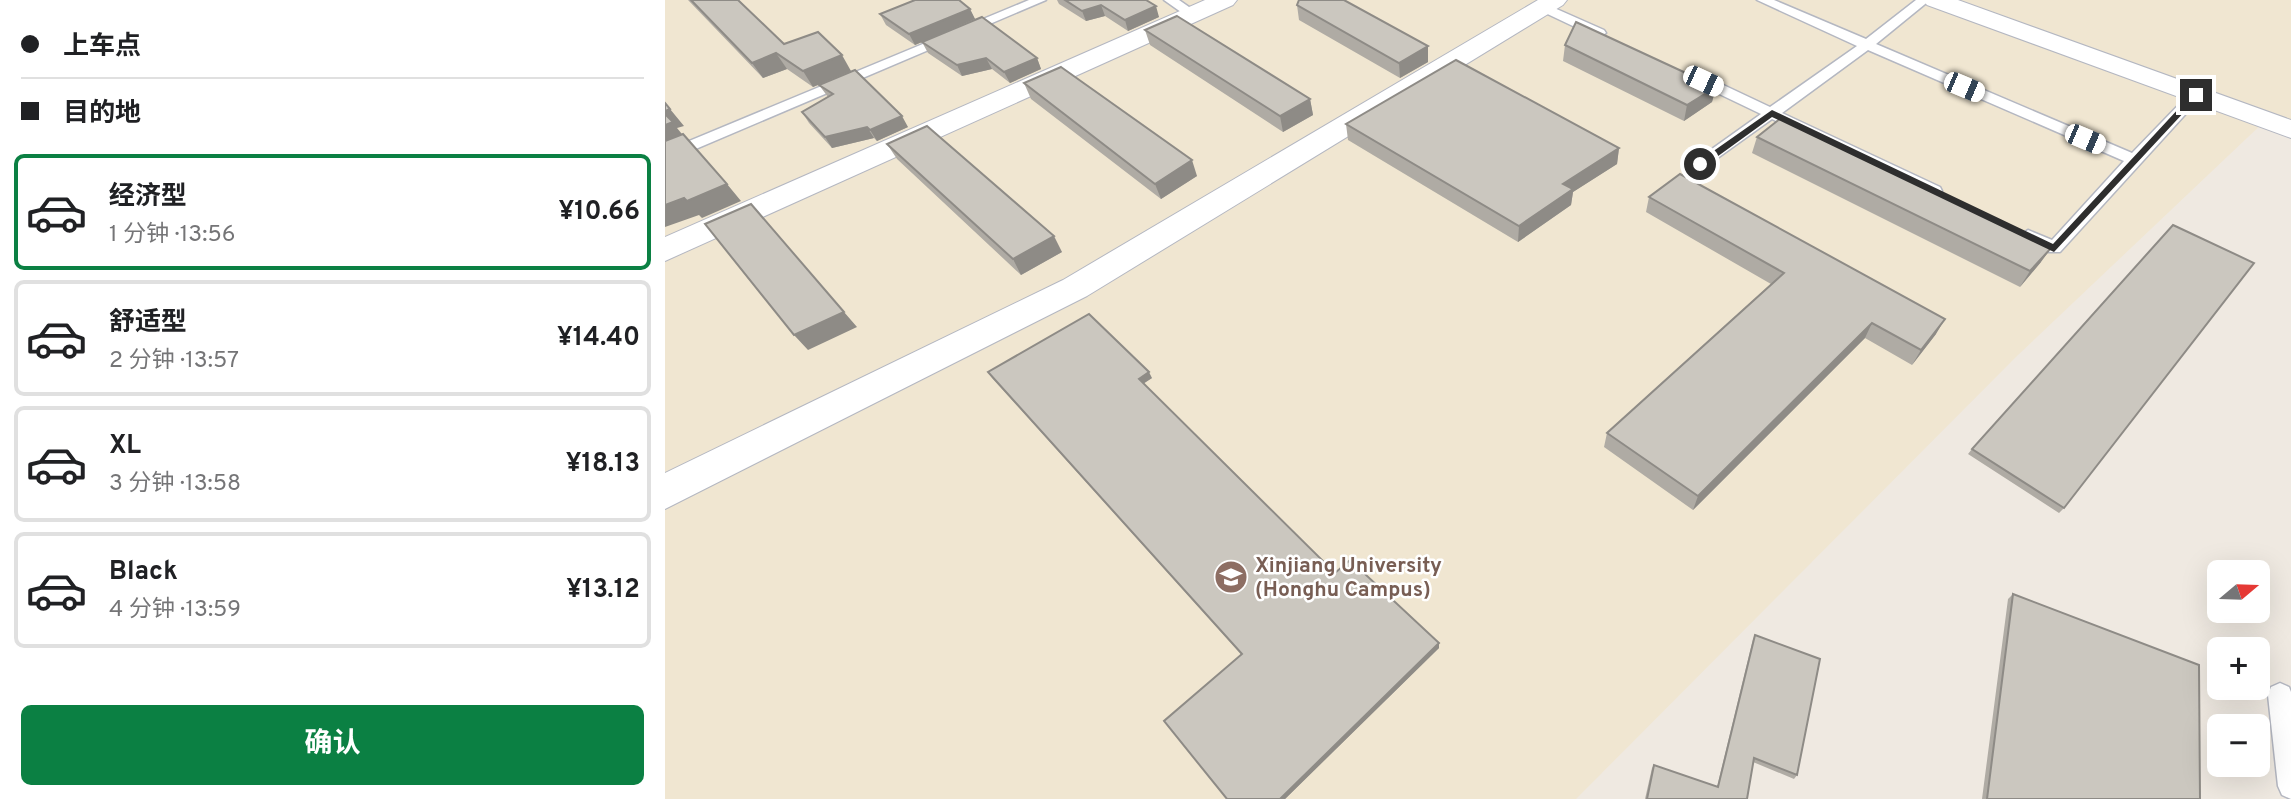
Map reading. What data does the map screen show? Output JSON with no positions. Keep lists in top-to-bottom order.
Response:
{
  "places": {
    "school or university": ["Xinjiang University (Honghu Campus)"]
  },
  "north": "right",
  "page": {
    "banner": ["上车点", "目的地"],
    "list": [
      {
        "name": "经济型",
        "note": "1 分钟 · 13:56",
        "value": "¥10.66"
      },
      {
        "name": "舒适型",
        "note": "2 分钟 · 13:57",
        "value": "¥14.40"
      },
      {
        "name": "XL",
        "note": "3 分钟 · 13:58",
        "value": "¥18.13"
      },
      {
        "name": "Black",
        "note": "4 分钟 · 13:59",
        "value": "¥13.12"
      }
    ],
    "map_buttons": ["+", "−"],
    "buttons": "确认"
  }
}
